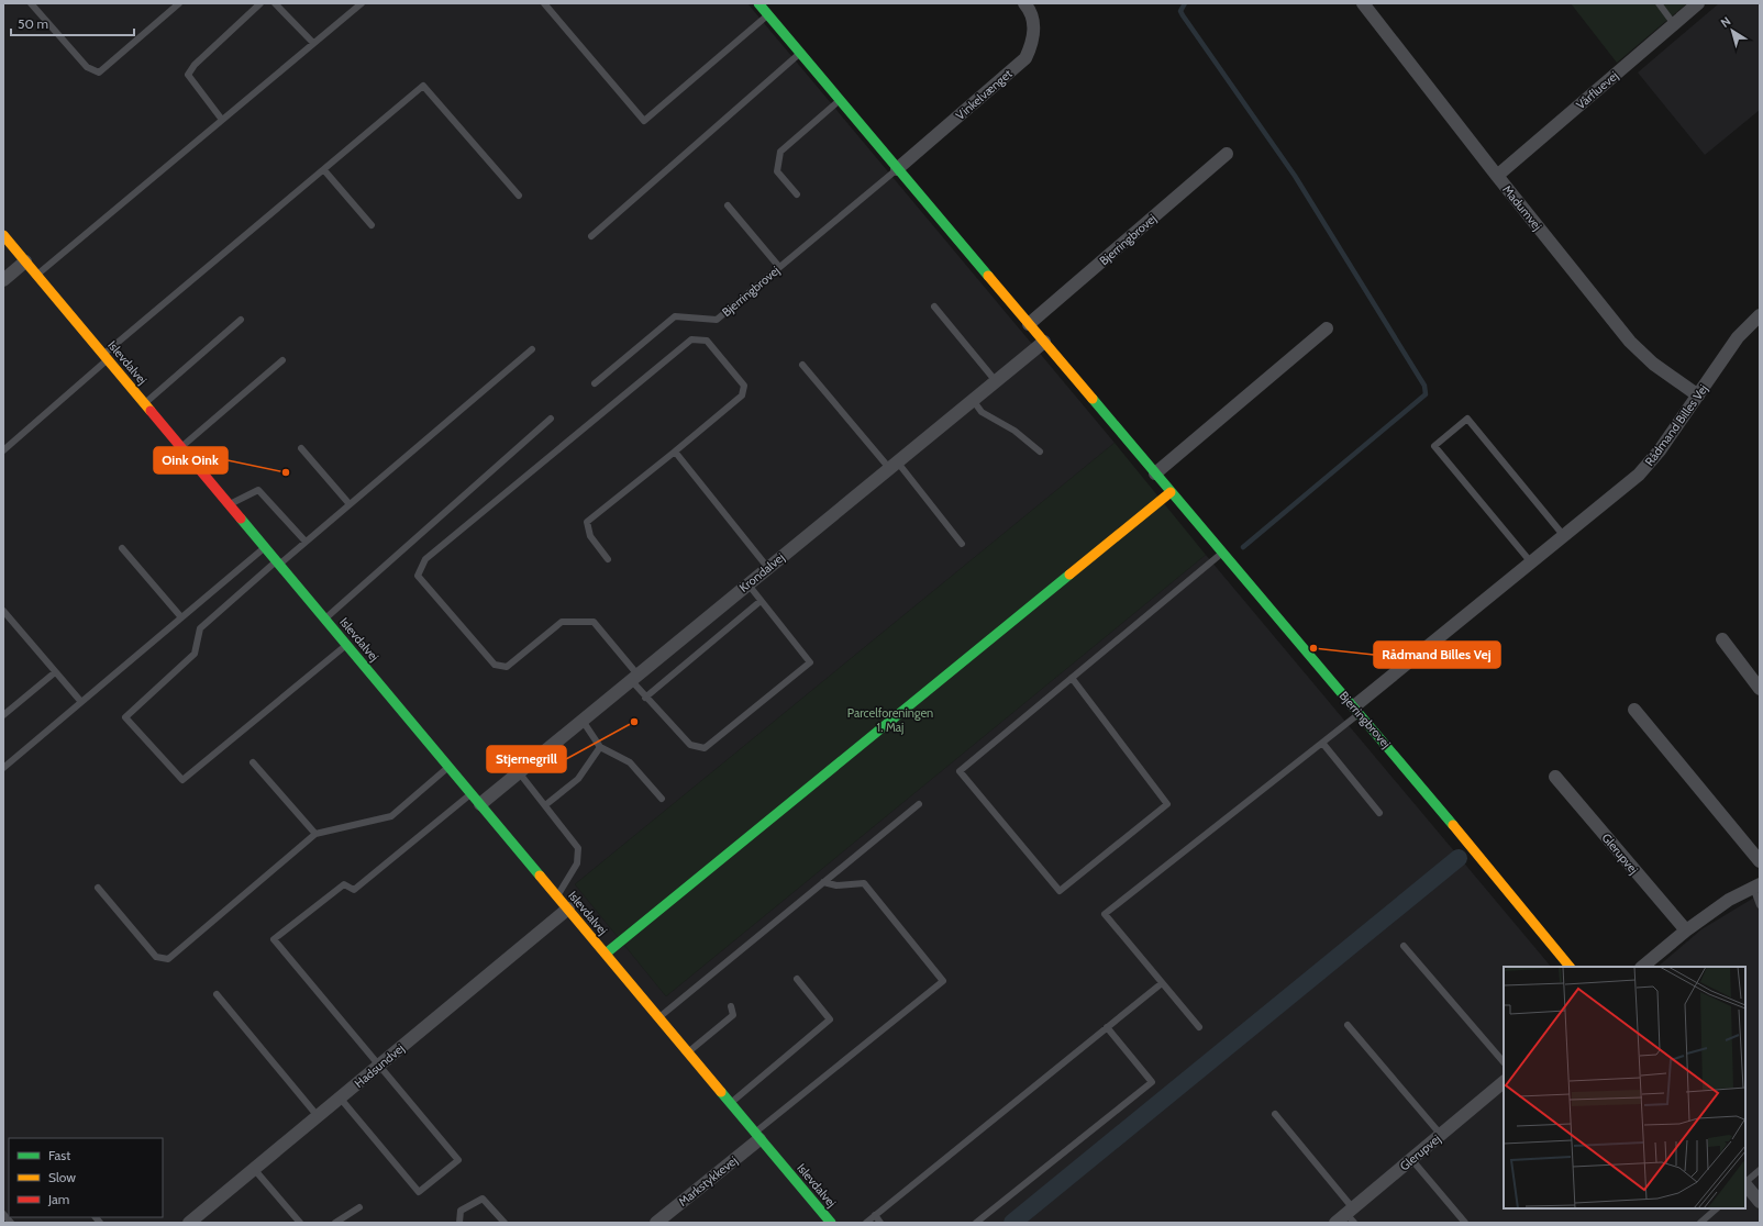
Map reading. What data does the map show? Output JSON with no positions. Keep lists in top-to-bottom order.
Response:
{
  "streets": {
    "street": [
      "Vårfluevej",
      "Vinkelvænget",
      "Madumvej",
      "Bjerringbrovej",
      "Islevdalvej",
      "Rådmand Billes Vej",
      "Krondalvej",
      "Glerupvej",
      "Hadsundvej",
      "Markstykkevej"
    ]
  },
  "crossings": [
    ["Vårfluevej", "Madumvej"],
    ["Vinkelvænget", "Bjerringbrovej"],
    ["Madumvej", "Rådmand Billes Vej"],
    ["Bjerringbrovej", "Rådmand Billes Vej"],
    ["Bjerringbrovej", "Krondalvej"],
    ["Islevdalvej", "Krondalvej"],
    ["Islevdalvej", "Hadsundvej"],
    ["Islevdalvej", "Markstykkevej"]
  ],
  "parks": ["Parcelforeningen 1. Maj"],
  "places": ["Oink Oink", "Rådmand Billes Vej", "Stjernegrill"],
  "legend": ["Fast", "Slow", "Jam"],
  "scale_bar": "50 m",
  "north": "top left"
}
